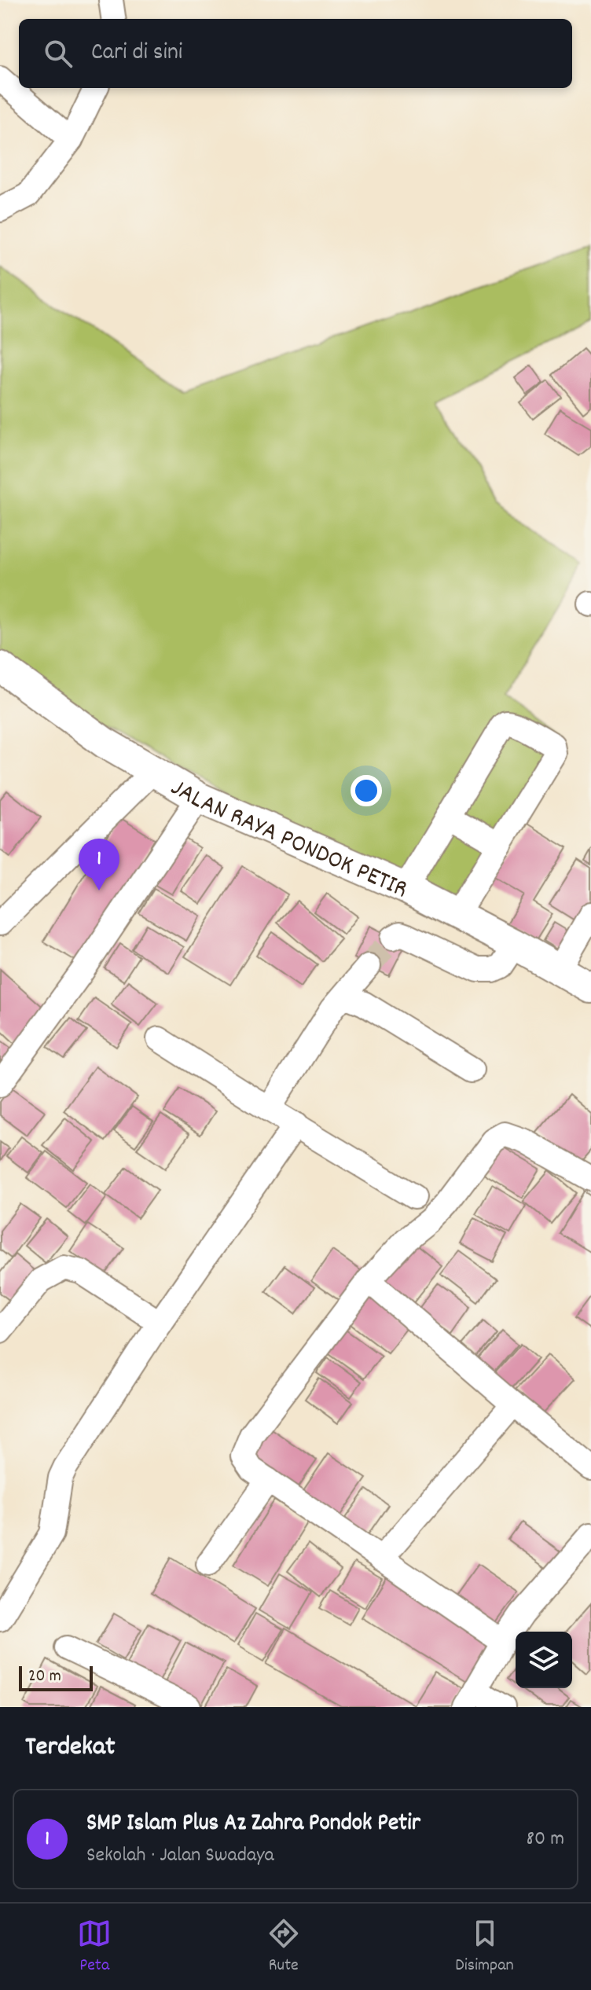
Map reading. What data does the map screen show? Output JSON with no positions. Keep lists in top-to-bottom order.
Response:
{
  "streets": {
    "main road": ["JALAN RAYA PONDOK PETIR"]
  },
  "scale_bar": "20 m",
  "page": {
    "search": "Cari di sini",
    "pins": "1",
    "scale": "20 m",
    "heading": "Terdekat",
    "list": [
      {
        "mark": "1",
        "name": "SMP Islam Plus Az Zahra Pondok Petir",
        "note": "Sekolah · Jalan Swadaya",
        "value": "80 m"
      }
    ],
    "nav": ["Peta", "Rute", "Disimpan"]
  }
}
